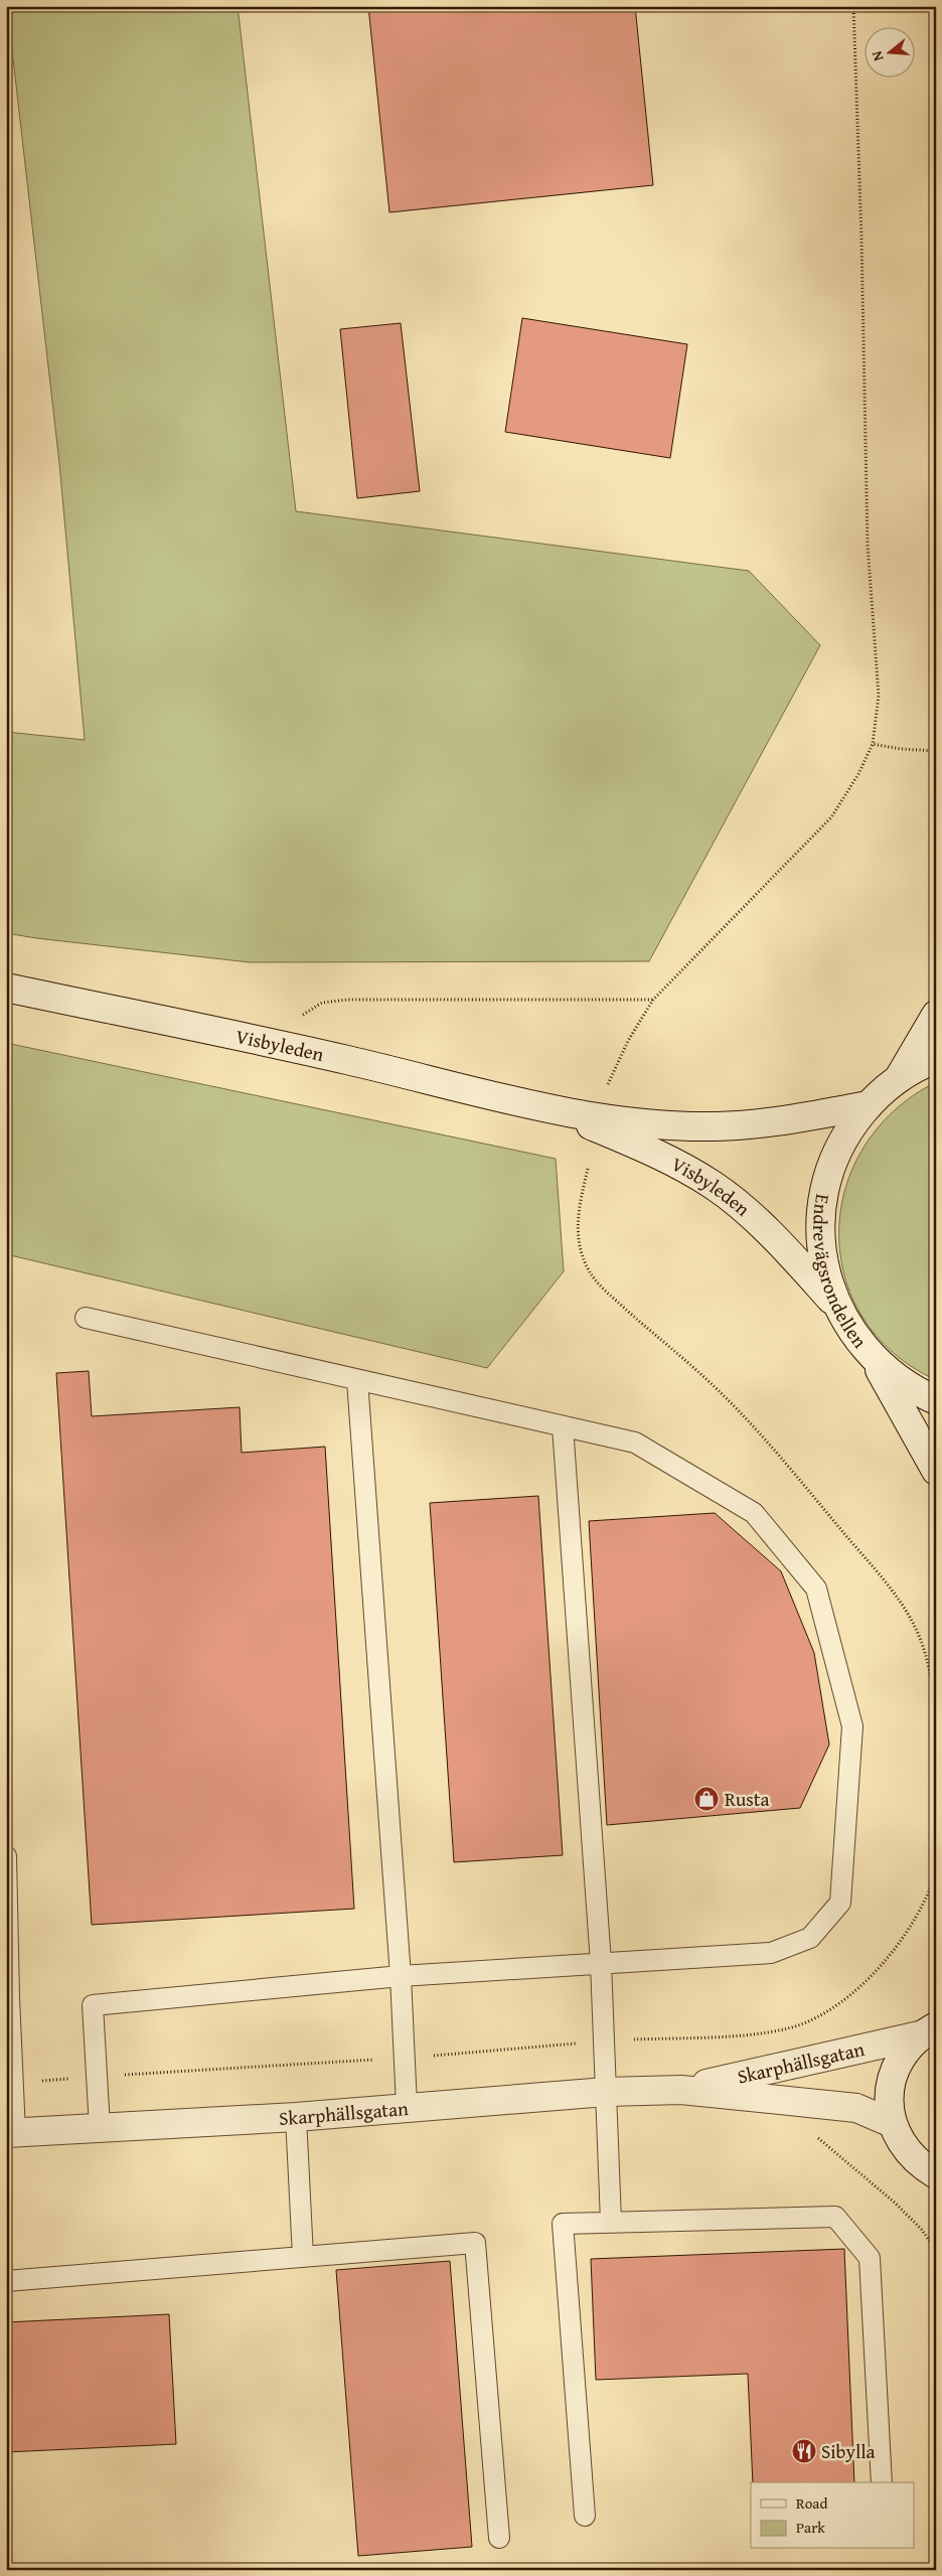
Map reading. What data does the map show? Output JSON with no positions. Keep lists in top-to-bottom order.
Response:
{
  "streets": {
    "main road": ["Visbyleden", "Endrevägsrondellen", "Skarphällsgatan"]
  },
  "crossings": [
    ["Visbyleden", "Endrevägsrondellen"]
  ],
  "places": {
    "shop": ["Rusta"],
    "restaurant": ["Sibylla"]
  },
  "legend": ["Road", "Park"],
  "north": "left"
}
